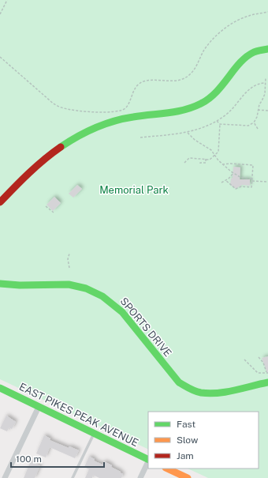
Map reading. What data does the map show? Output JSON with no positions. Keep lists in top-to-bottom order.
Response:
{
  "streets": {
    "street": ["SPORTS DRIVE", "EAST PIKES PEAK AVENUE"]
  },
  "parks": ["Memorial Park"],
  "legend": ["Fast", "Slow", "Jam"],
  "scale_bar": "100 m"
}
